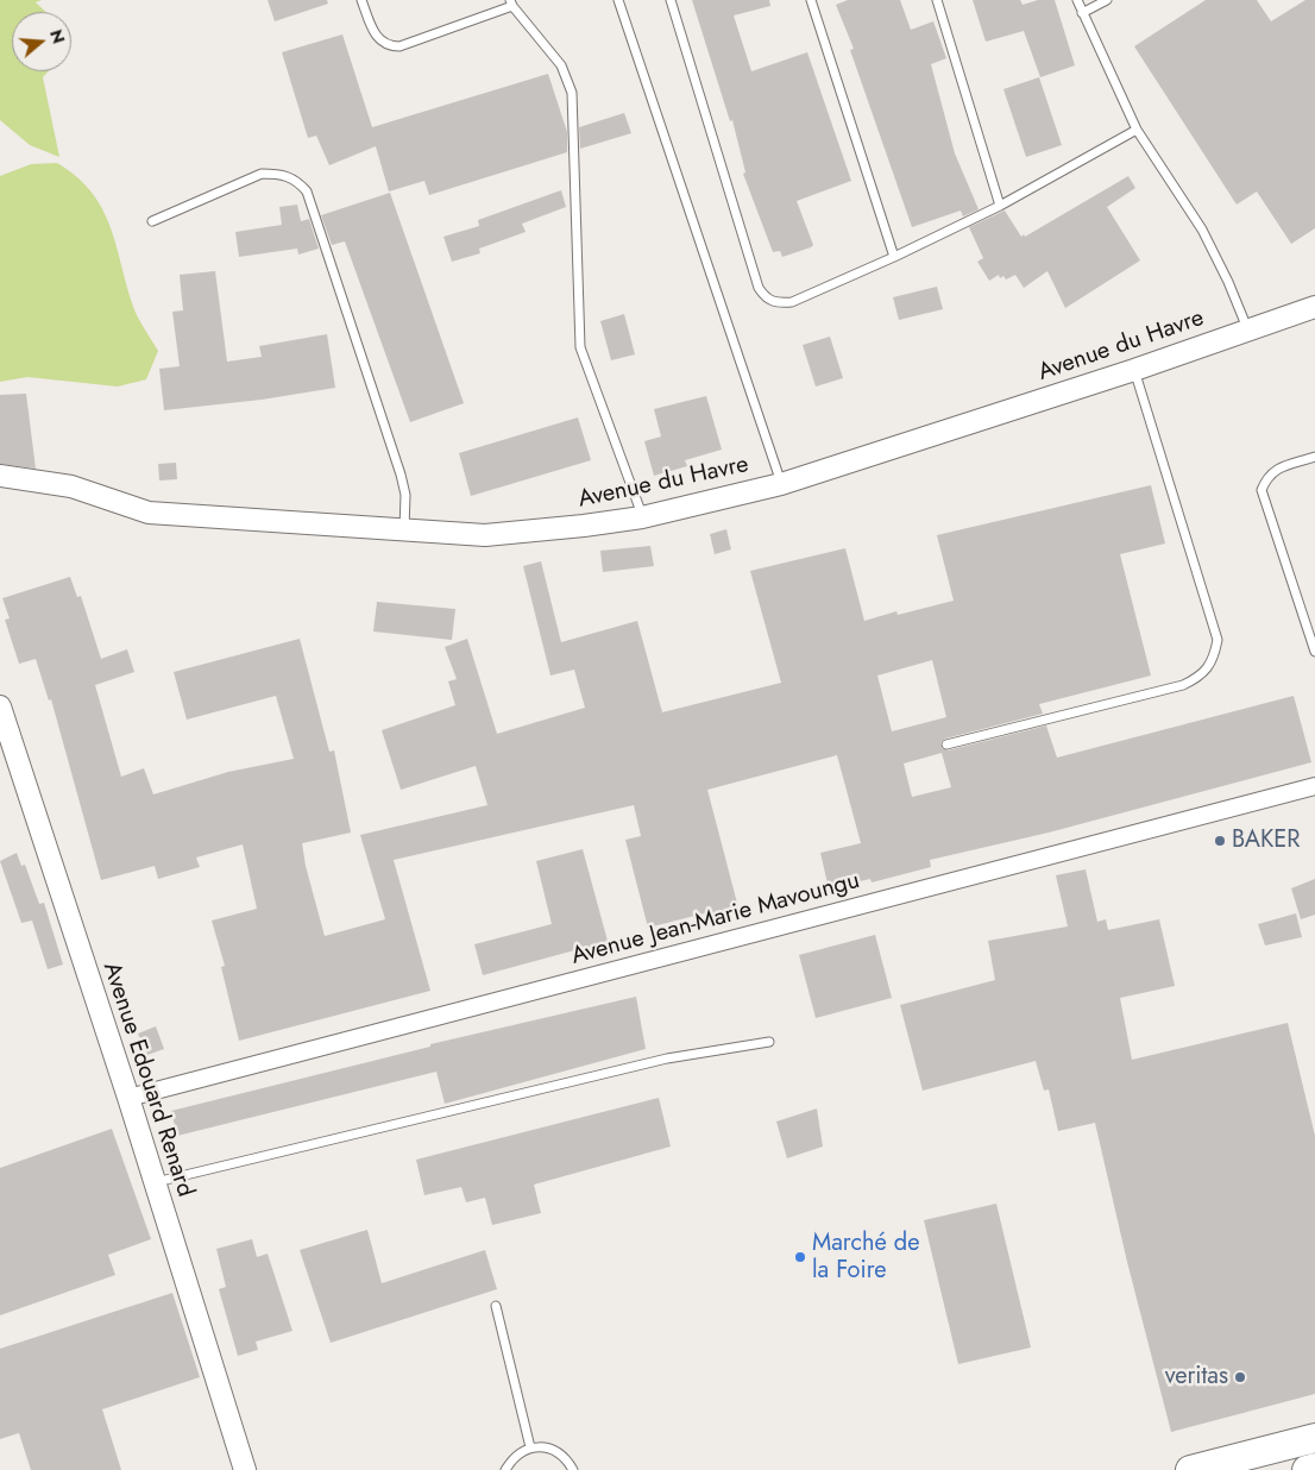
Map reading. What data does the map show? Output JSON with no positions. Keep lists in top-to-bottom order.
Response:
{
  "streets": {
    "street": ["Avenue du Havre", "Avenue Jean-Marie Mavoungu", "Avenue Edouard Renard"]
  },
  "crossings": [
    ["Avenue Jean-Marie Mavoungu", "Avenue Edouard Renard"]
  ],
  "places": ["BAKER", "Marché de la Foire", "veritas"],
  "north": "right"
}
